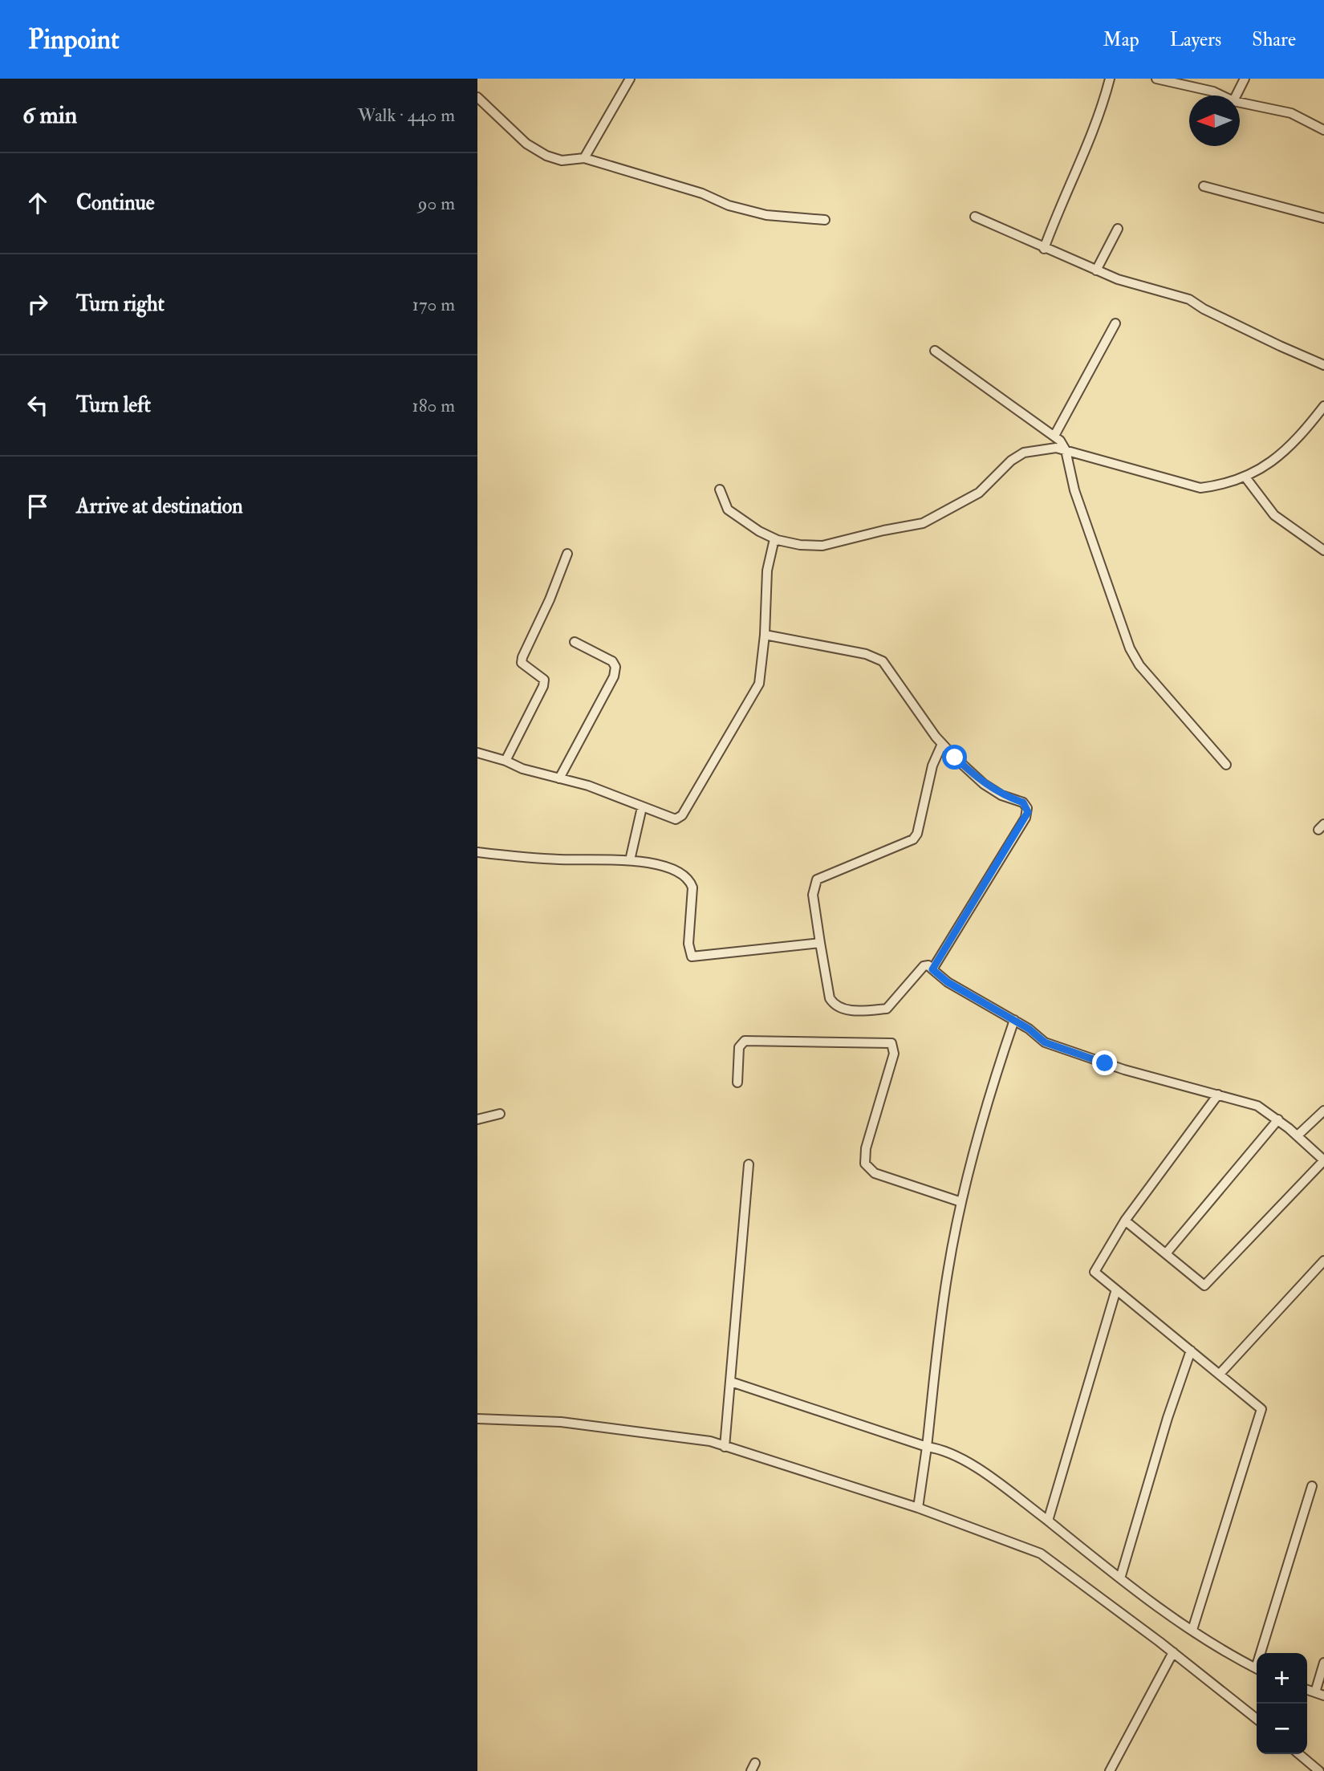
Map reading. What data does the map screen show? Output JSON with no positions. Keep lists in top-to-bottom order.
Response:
{
  "north": "left",
  "page": {
    "header": "Pinpoint",
    "nav": ["Map", "Layers", "Share"],
    "heading": ["6 min", "Walk · 440 m"],
    "list": [
      ["Continue", "90 m"],
      ["Turn right", "170 m"],
      ["Turn left", "180 m"],
      "Arrive at destination"
    ],
    "map_buttons": ["+", "−"]
  }
}
